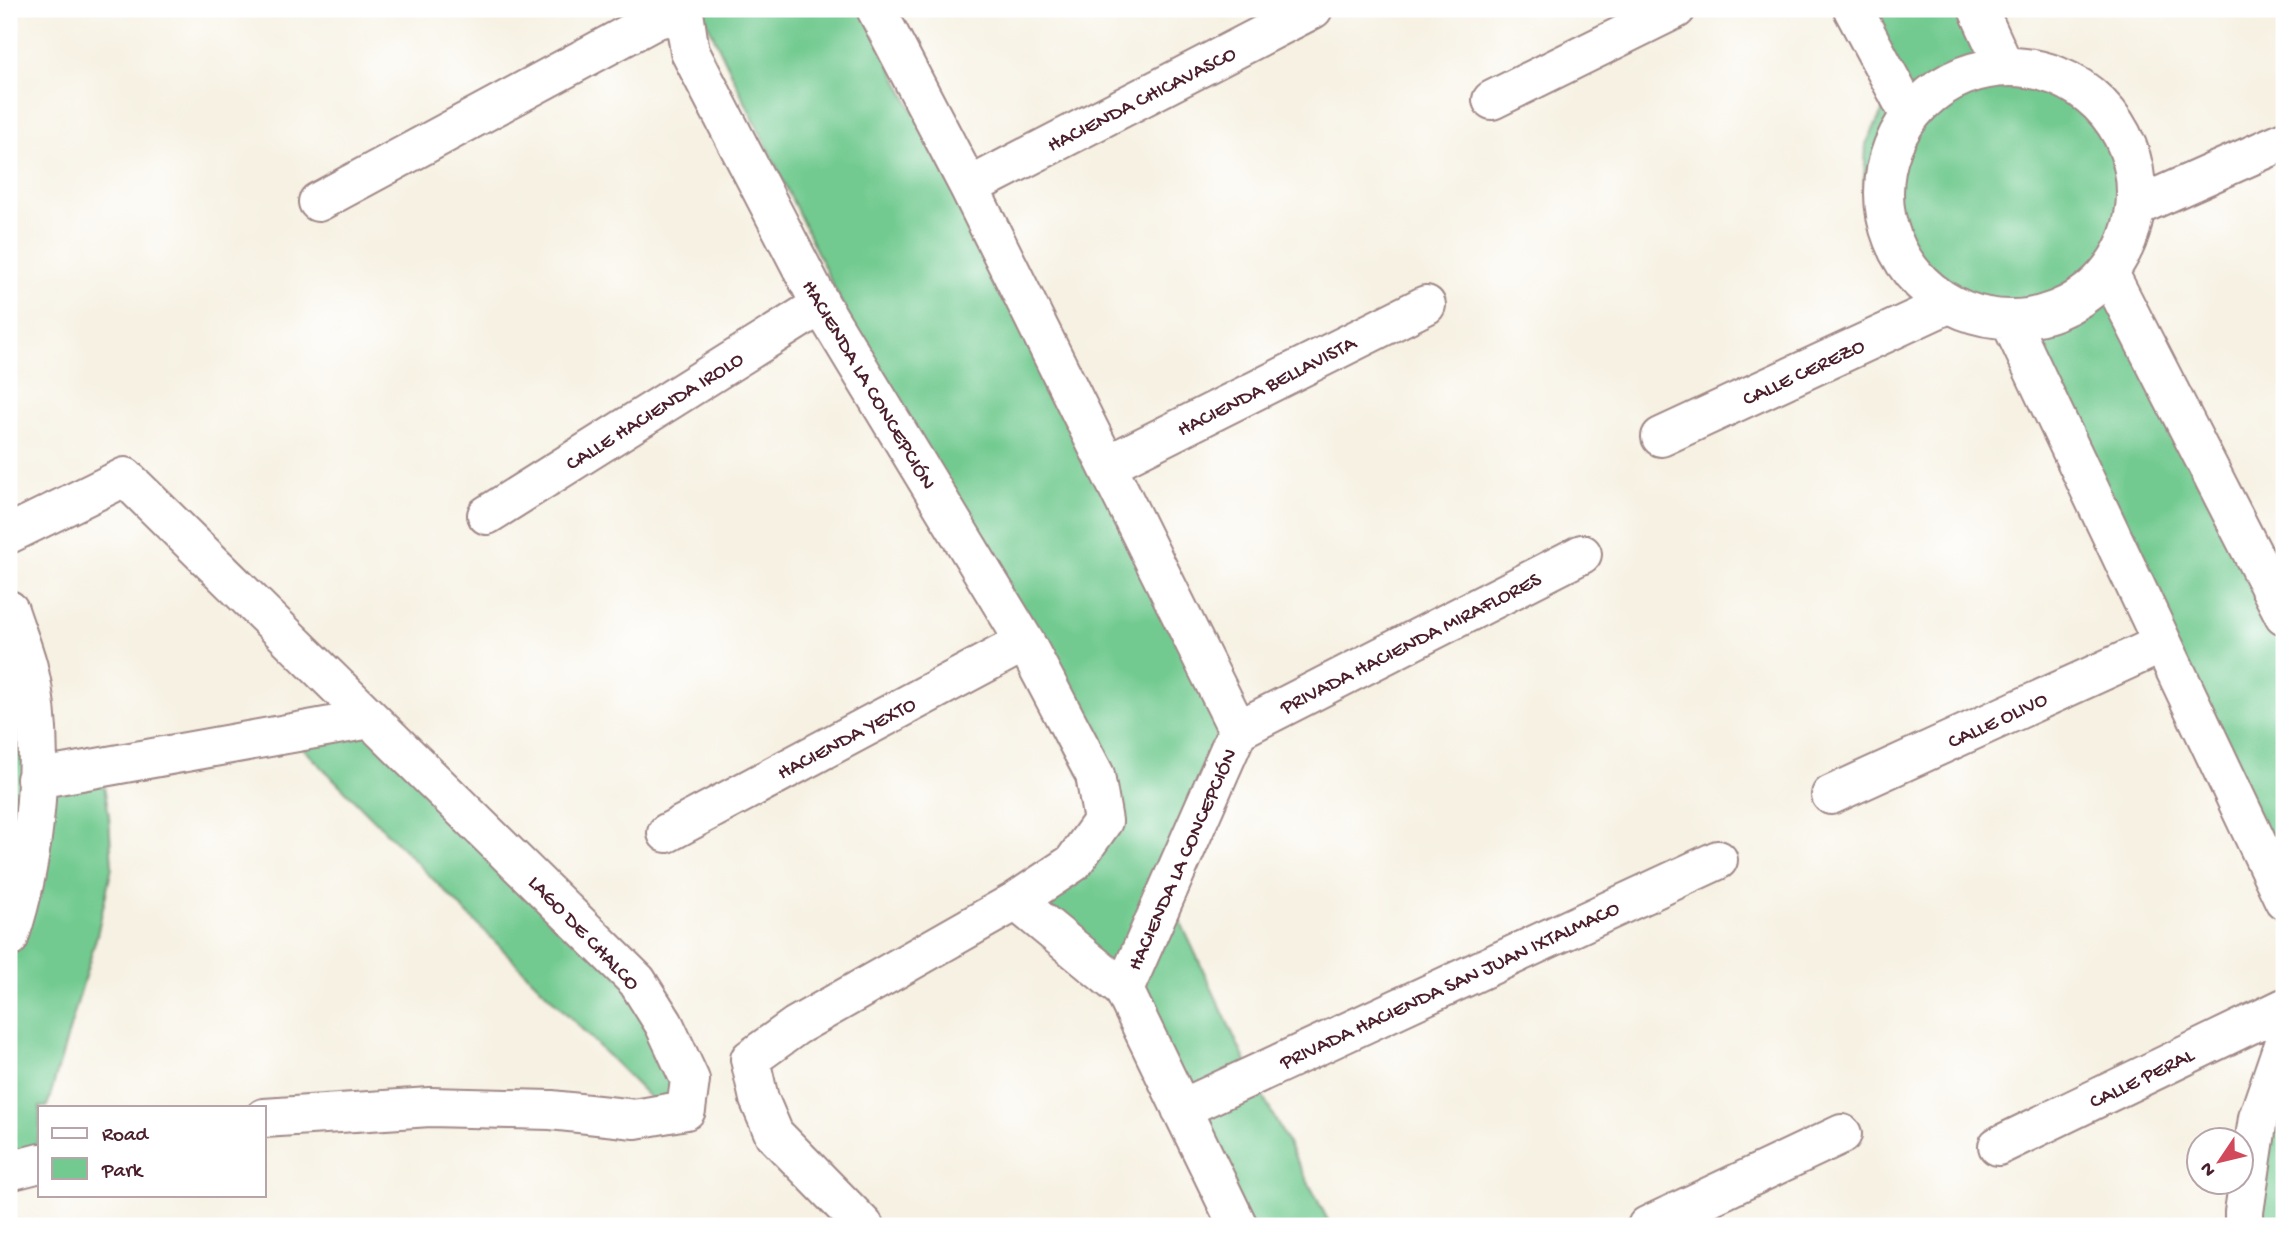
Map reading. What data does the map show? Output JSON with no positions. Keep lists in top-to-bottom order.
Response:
{
  "streets": {
    "street": [
      "HACIENDA CHICAVASCO",
      "CALLE CEREZO",
      "HACIENDA LA CONCEPCIÓN",
      "HACIENDA BELLAVISTA",
      "CALLE HACIENDA IROLO",
      "PRIVADA HACIENDA MIRAFLORES",
      "CALLE OLIVO",
      "HACIENDA YEXTO",
      "LAGO DE CHALCO",
      "PRIVADA HACIENDA SAN JUAN IXTALMACO",
      "CALLE PERAL"
    ]
  },
  "crossings": [
    ["HACIENDA CHICAVASCO", "HACIENDA LA CONCEPCIÓN"],
    ["HACIENDA LA CONCEPCIÓN", "HACIENDA BELLAVISTA"],
    ["HACIENDA LA CONCEPCIÓN", "CALLE HACIENDA IROLO"],
    ["HACIENDA LA CONCEPCIÓN", "PRIVADA HACIENDA MIRAFLORES"],
    ["HACIENDA LA CONCEPCIÓN", "HACIENDA YEXTO"]
  ],
  "legend": ["Road", "Park"],
  "north": "bottom left"
}
